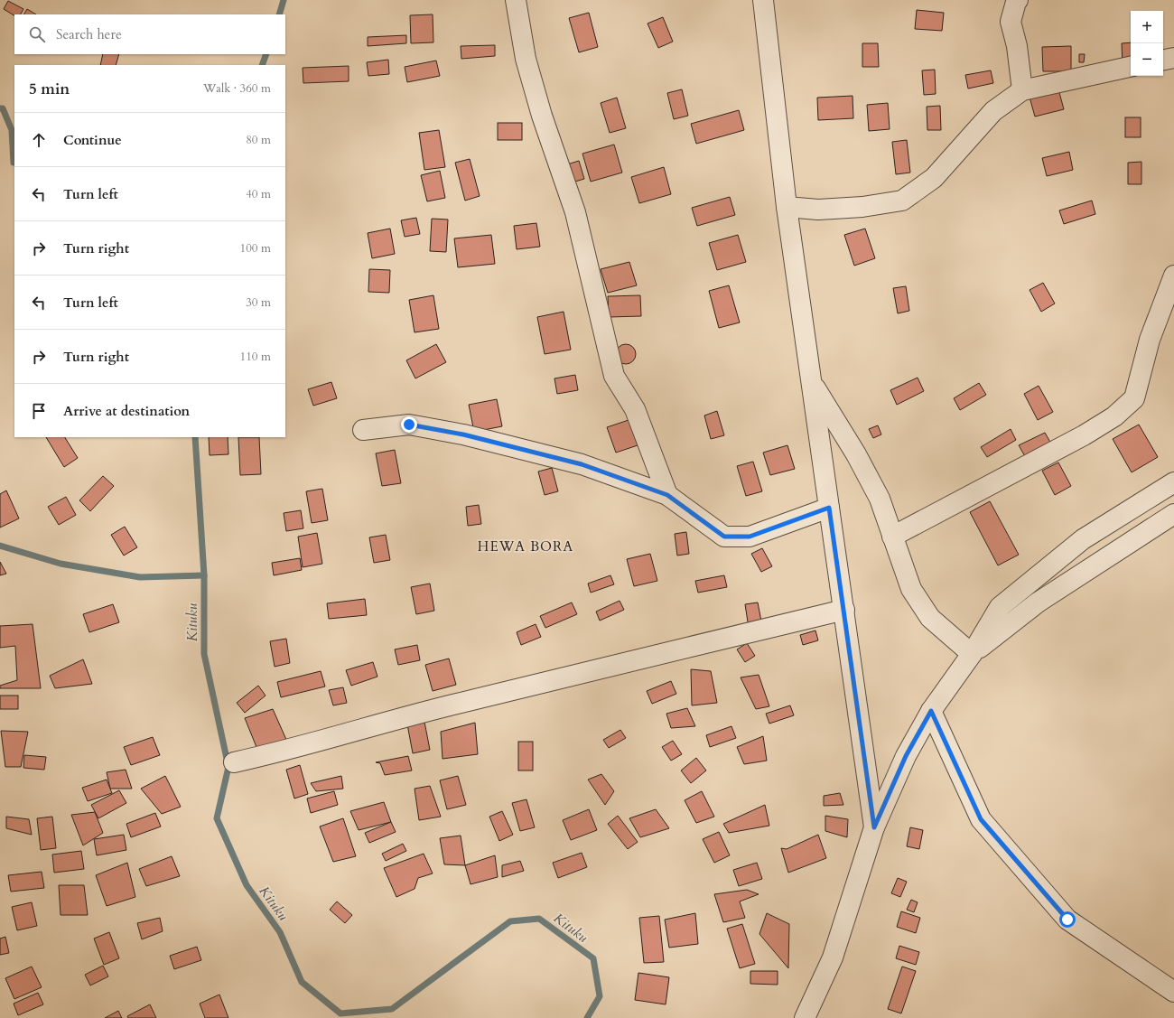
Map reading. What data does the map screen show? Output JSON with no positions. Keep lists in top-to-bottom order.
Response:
{
  "districts": ["HEWA BORA"],
  "water": ["Kituku"],
  "page": {
    "map_buttons": ["+", "−"],
    "search": "Search here",
    "heading": ["5 min", "Walk · 360 m"],
    "list": [
      ["Continue", "80 m"],
      ["Turn left", "40 m"],
      ["Turn right", "100 m"],
      ["Turn left", "30 m"],
      ["Turn right", "110 m"],
      "Arrive at destination"
    ]
  }
}
